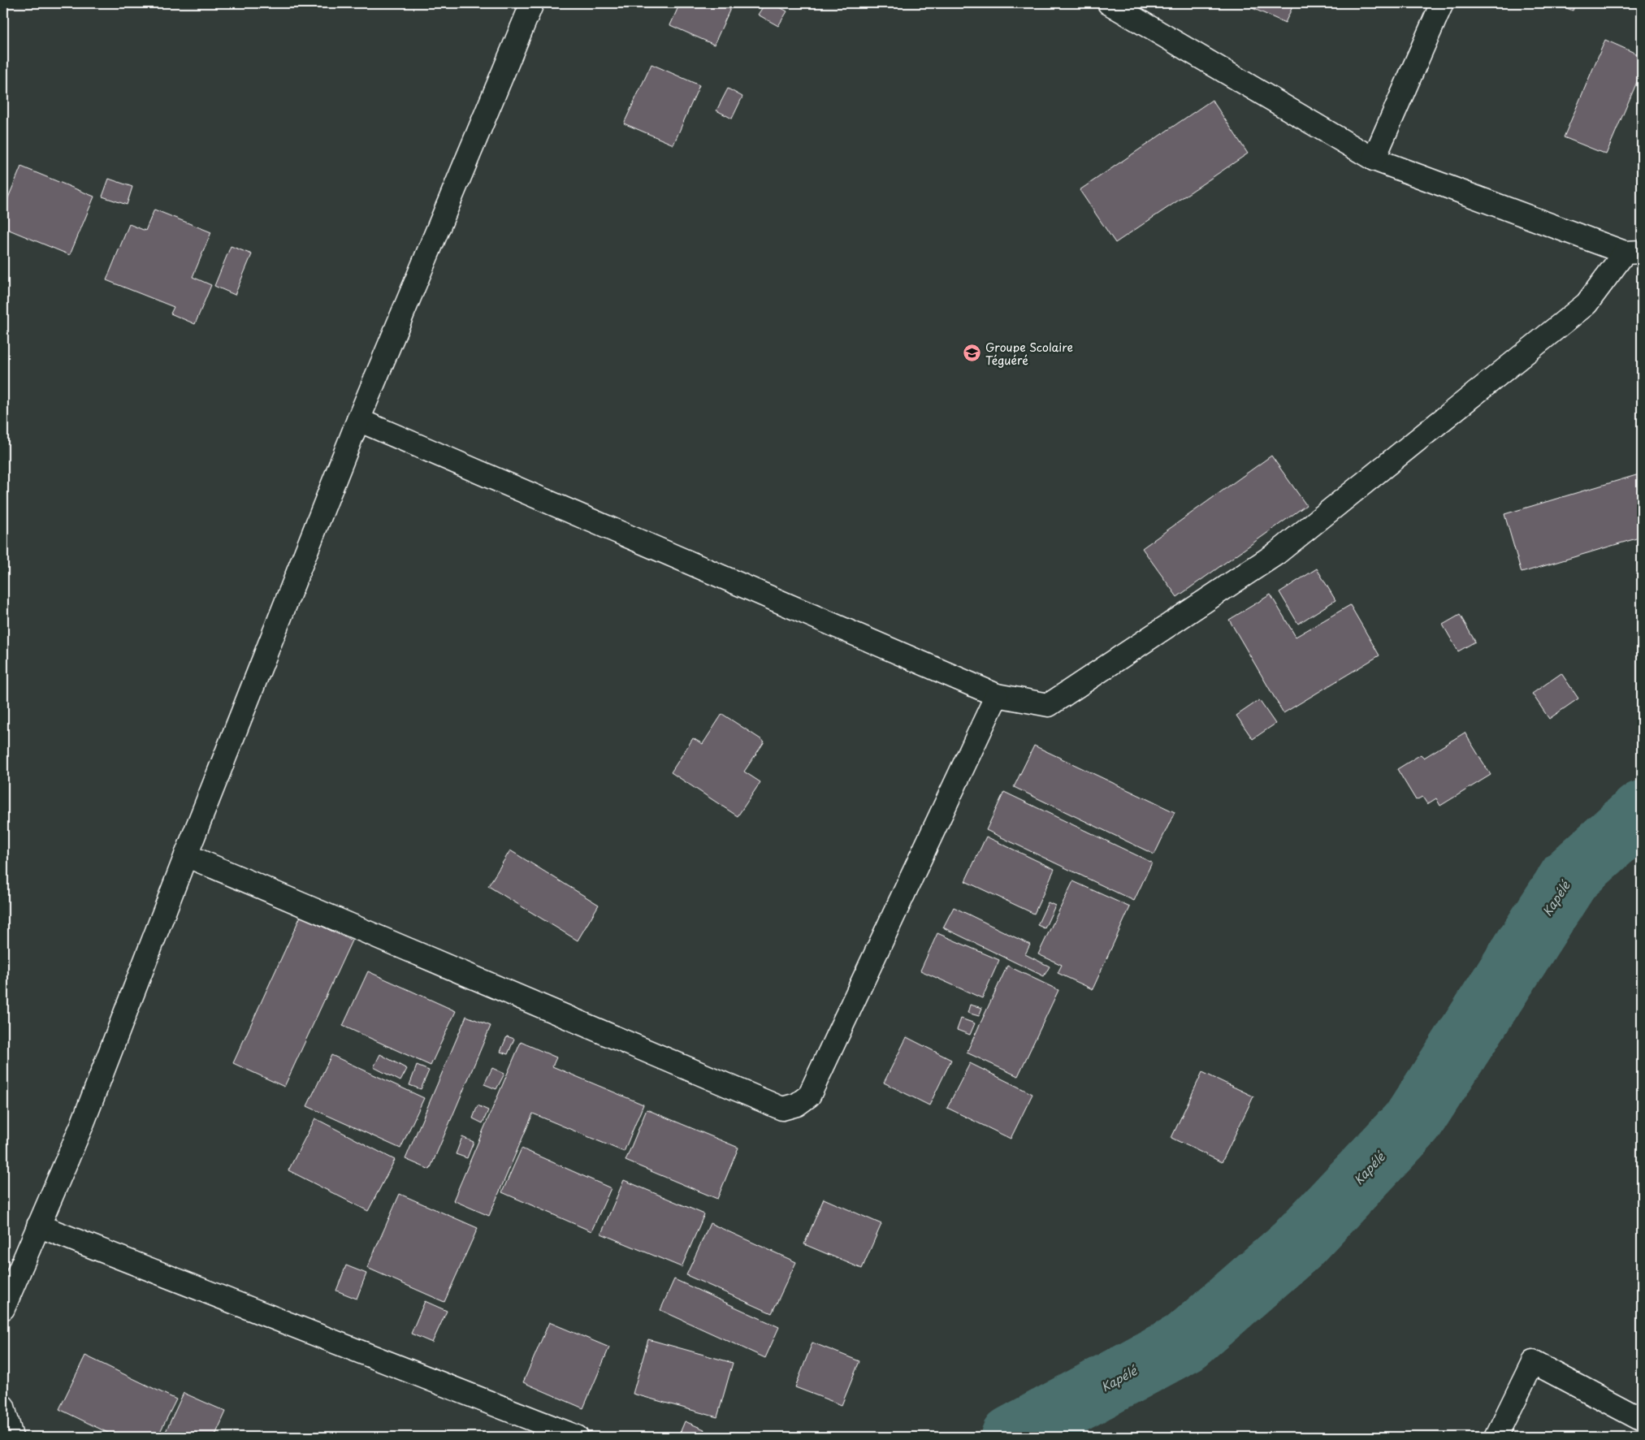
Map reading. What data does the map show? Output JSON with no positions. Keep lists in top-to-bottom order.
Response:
{
  "water": ["Kapélé"],
  "places": {
    "school or university": ["Groupe Scolaire Téguéré"]
  }
}
